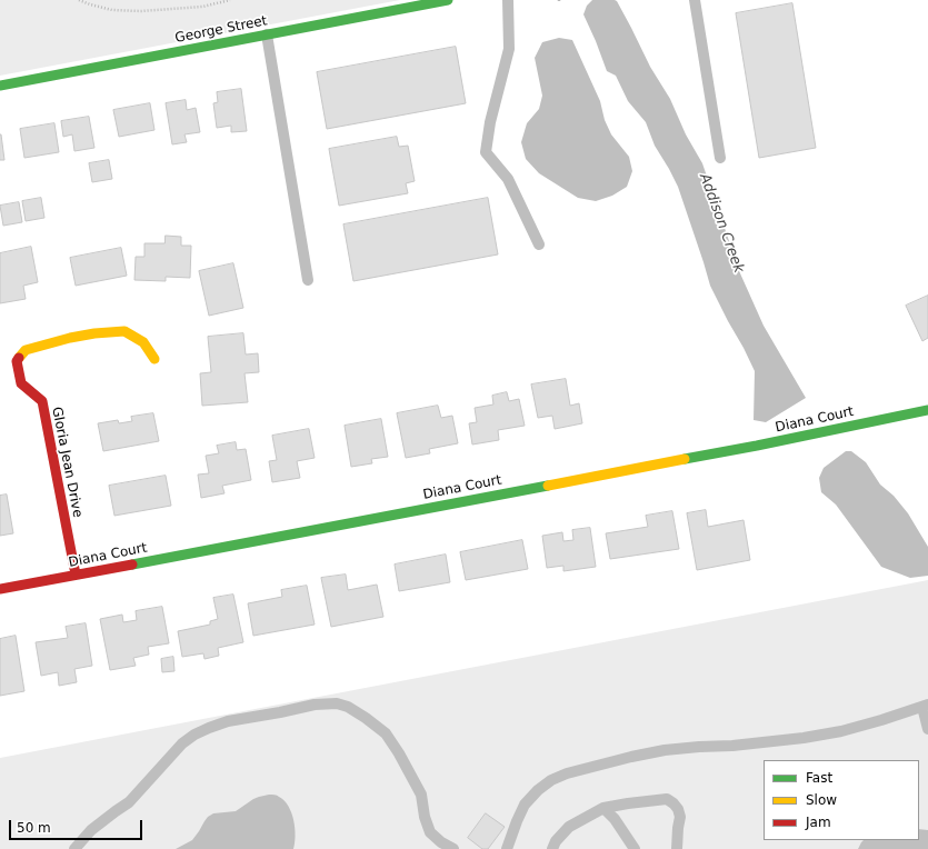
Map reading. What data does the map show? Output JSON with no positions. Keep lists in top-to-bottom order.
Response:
{
  "streets": {
    "street": ["George Street", "Diana Court", "Gloria Jean Drive"]
  },
  "crossings": [
    ["Diana Court", "Gloria Jean Drive"]
  ],
  "water": ["Addison Creek"],
  "legend": ["Fast", "Slow", "Jam"],
  "scale_bar": "50 m"
}
